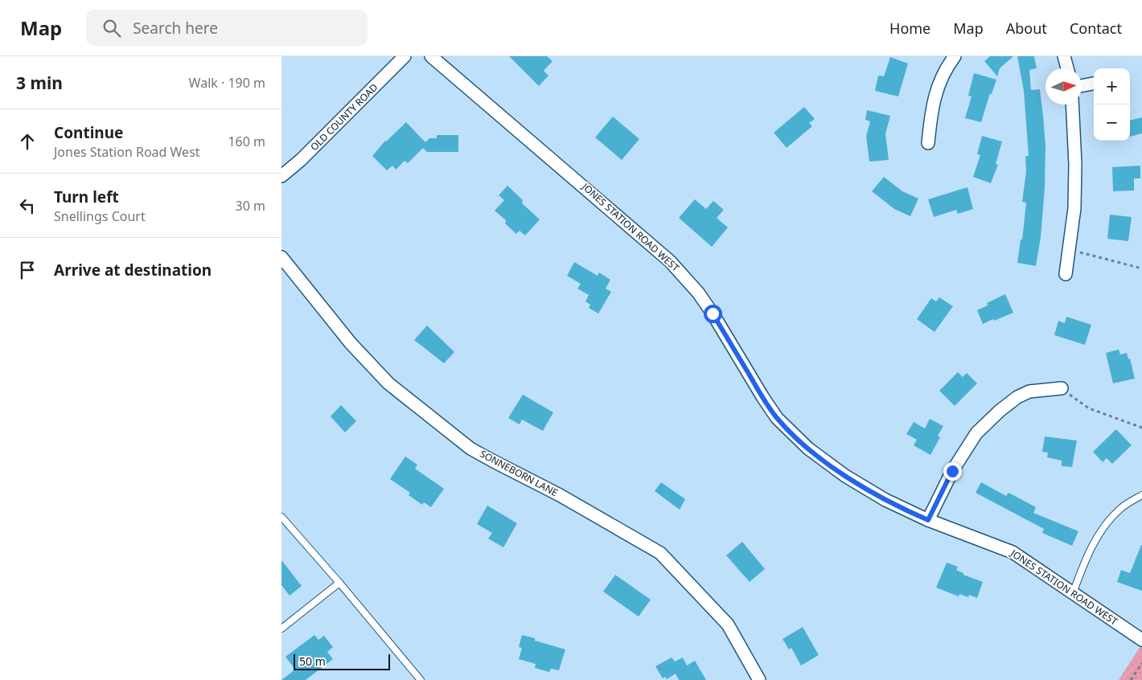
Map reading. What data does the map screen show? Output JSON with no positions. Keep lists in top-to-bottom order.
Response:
{
  "streets": {
    "street": ["OLD COUNTY ROAD", "JONES STATION ROAD WEST", "SONNEBORN LANE"]
  },
  "scale_bar": "50 m",
  "north": "right",
  "page": {
    "header": "Map",
    "search": "Search here",
    "nav": [
      "Home",
      "Map",
      "About",
      "Contact"
    ],
    "heading": ["3 min", "Walk · 190 m"],
    "map_buttons": ["+", "−"],
    "list": [
      ["Continue", "Jones Station Road West", "160 m"],
      ["Turn left", "Snellings Court", "30 m"],
      "Arrive at destination"
    ],
    "scale": "50 m"
  }
}
